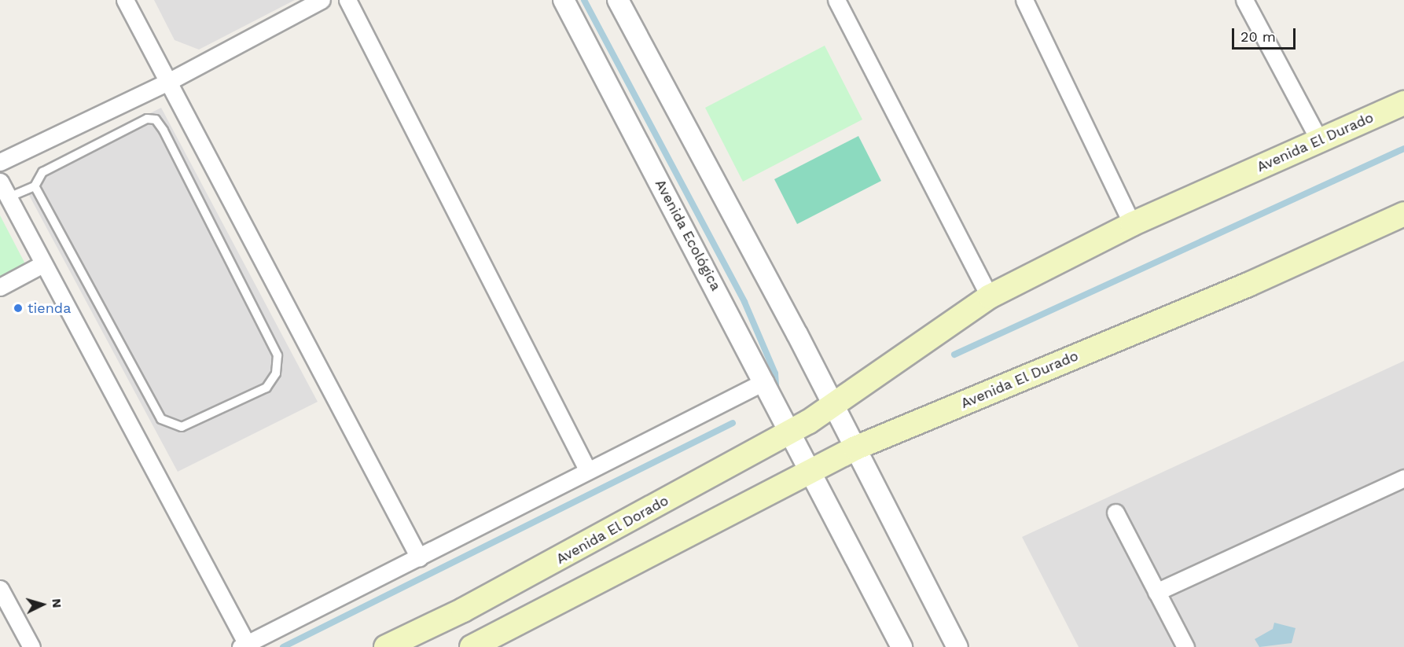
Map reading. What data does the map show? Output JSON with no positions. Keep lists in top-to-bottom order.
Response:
{
  "streets": {
    "main road": ["Avenida El Durado", "Avenida El Dorado"],
    "street": ["Avenida Ecológica"]
  },
  "crossings": [
    ["Avenida El Durado", "Avenida Ecológica"],
    ["Avenida El Durado", "Avenida El Dorado"],
    ["Avenida Ecológica", "Avenida El Dorado"]
  ],
  "places": ["tienda"],
  "scale_bar": "20 m",
  "north": "right"
}
